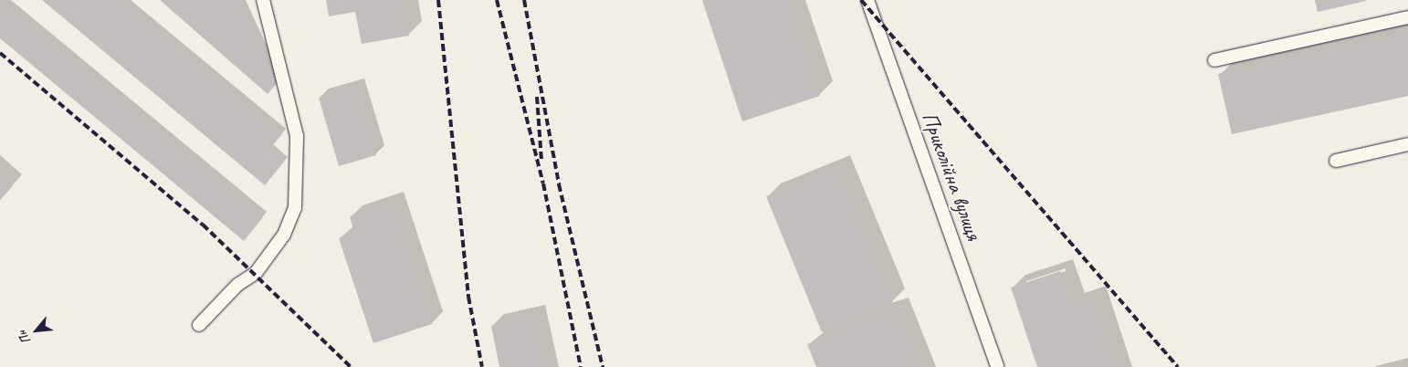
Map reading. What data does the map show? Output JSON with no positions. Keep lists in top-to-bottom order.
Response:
{
  "streets": {
    "lane": ["Приколійна вулиця"]
  },
  "north": "bottom left"
}
